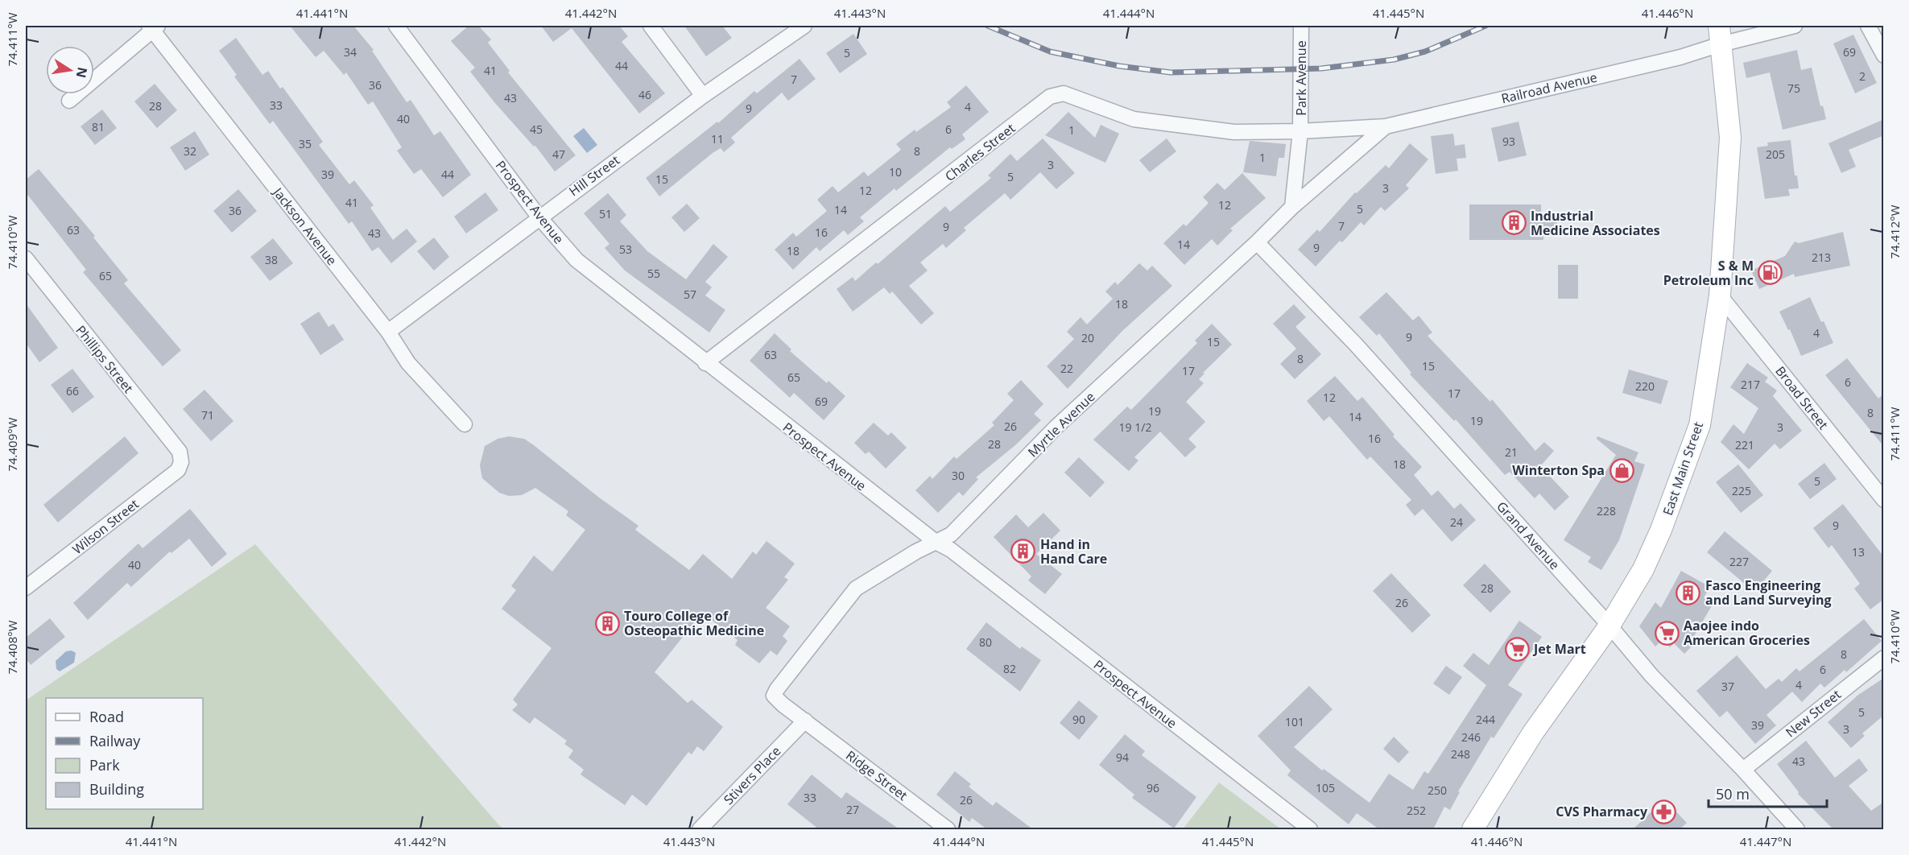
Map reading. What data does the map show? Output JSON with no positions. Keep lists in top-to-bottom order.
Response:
{
  "streets": {
    "main road": ["East Main Street"],
    "street": [
      "Park Avenue",
      "Railroad Avenue",
      "Charles Street",
      "Hill Street",
      "Prospect Avenue",
      "Jackson Avenue",
      "Phillips Street",
      "Broad Street",
      "Myrtle Avenue",
      "Wilson Street",
      "Grand Avenue",
      "New Street",
      "Stivers Place",
      "Ridge Street"
    ]
  },
  "crossings": [
    ["Park Avenue", "Railroad Avenue"],
    ["Park Avenue", "Charles Street"],
    ["Park Avenue", "Myrtle Avenue"],
    ["Railroad Avenue", "Charles Street"],
    ["Railroad Avenue", "Myrtle Avenue"],
    ["Railroad Avenue", "East Main Street"],
    ["Charles Street", "Prospect Avenue"],
    ["Hill Street", "Prospect Avenue"],
    ["Hill Street", "Jackson Avenue"],
    ["Prospect Avenue", "Myrtle Avenue"],
    ["Phillips Street", "Wilson Street"],
    ["Broad Street", "East Main Street"],
    ["Myrtle Avenue", "Grand Avenue"],
    ["Myrtle Avenue", "Stivers Place"],
    ["Myrtle Avenue", "Ridge Street"],
    ["East Main Street", "Grand Avenue"],
    ["Grand Avenue", "New Street"],
    ["Stivers Place", "Ridge Street"]
  ],
  "places": {
    "building": [
      "Industrial Medicine Associates",
      "Hand in Hand Care",
      "Fasco Engineering and Land Surveying",
      "Touro College of Osteopathic Medicine"
    ],
    "fuel station": ["S & M Petroleum Inc"],
    "shop": ["Winterton Spa"],
    "supermarket": ["Aaojee indo American Groceries", "Jet Mart"],
    "pharmacy": ["CVS Pharmacy"]
  },
  "house_numbers": [
    "34",
    "69",
    "5",
    "44",
    "41",
    "2",
    "7",
    "36",
    "75",
    "46",
    "43",
    "33",
    "28",
    "4",
    "9",
    "40",
    "81",
    "45",
    "6",
    "1",
    "11",
    "93",
    "35",
    "32",
    "8",
    "47",
    "205",
    "1",
    "3",
    "10",
    "39",
    "44",
    "5",
    "15",
    "3",
    "12",
    "41",
    "12",
    "5",
    "14",
    "36",
    "51",
    "7",
    "9",
    "63",
    "16",
    "43",
    "14",
    "9",
    "53",
    "18",
    "213",
    "38",
    "55",
    "65",
    "57",
    "18",
    "4",
    "9",
    "20",
    "15",
    "63",
    "8",
    "15",
    "22",
    "17",
    "65",
    "6",
    "217",
    "220",
    "66",
    "17",
    "12",
    "69",
    "19",
    "8",
    "71",
    "14",
    "19",
    "26",
    "19 1/2",
    "3",
    "16",
    "28",
    "221",
    "21",
    "18",
    "30",
    "5",
    "225",
    "228",
    "24",
    "9",
    "13",
    "227",
    "40",
    "28",
    "26",
    "80",
    "8",
    "82",
    "6",
    "4",
    "37",
    "5",
    "90",
    "244",
    "101",
    "39",
    "3",
    "246",
    "248",
    "94",
    "43",
    "96",
    "105",
    "250",
    "33",
    "26",
    "27",
    "252"
  ],
  "legend": [
    "Road",
    "Railway",
    "Park",
    "Building"
  ],
  "scale_bar": "50 m",
  "north": "right",
  "coordinates": [
    "41.441°N",
    "41.442°N",
    "41.443°N",
    "41.444°N",
    "41.445°N",
    "41.446°N",
    "74.411°W",
    "74.412°W",
    "74.410°W",
    "74.409°W",
    "74.408°W",
    "41.447°N"
  ]
}
